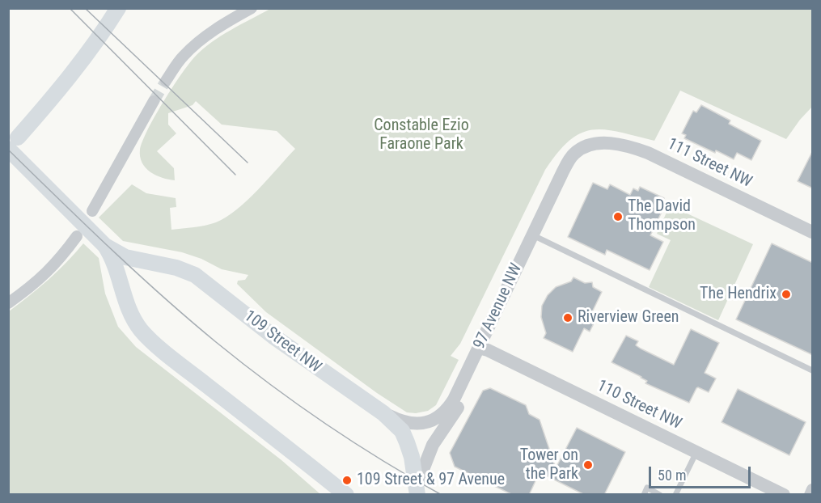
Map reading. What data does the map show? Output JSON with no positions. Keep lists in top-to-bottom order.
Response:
{
  "streets": {
    "main road": ["109 Street NW"],
    "street": ["111 Street NW", "97 Avenue NW", "110 Street NW"]
  },
  "crossings": [
    ["111 Street NW", "97 Avenue NW"],
    ["97 Avenue NW", "109 Street NW"],
    ["97 Avenue NW", "110 Street NW"]
  ],
  "parks": ["Constable Ezio Faraone Park"],
  "places": [
    "The David Thompson",
    "The Hendrix",
    "Riverview Green",
    "Tower on the Park",
    "109 Street & 97 Avenue"
  ],
  "scale_bar": "50 m"
}
